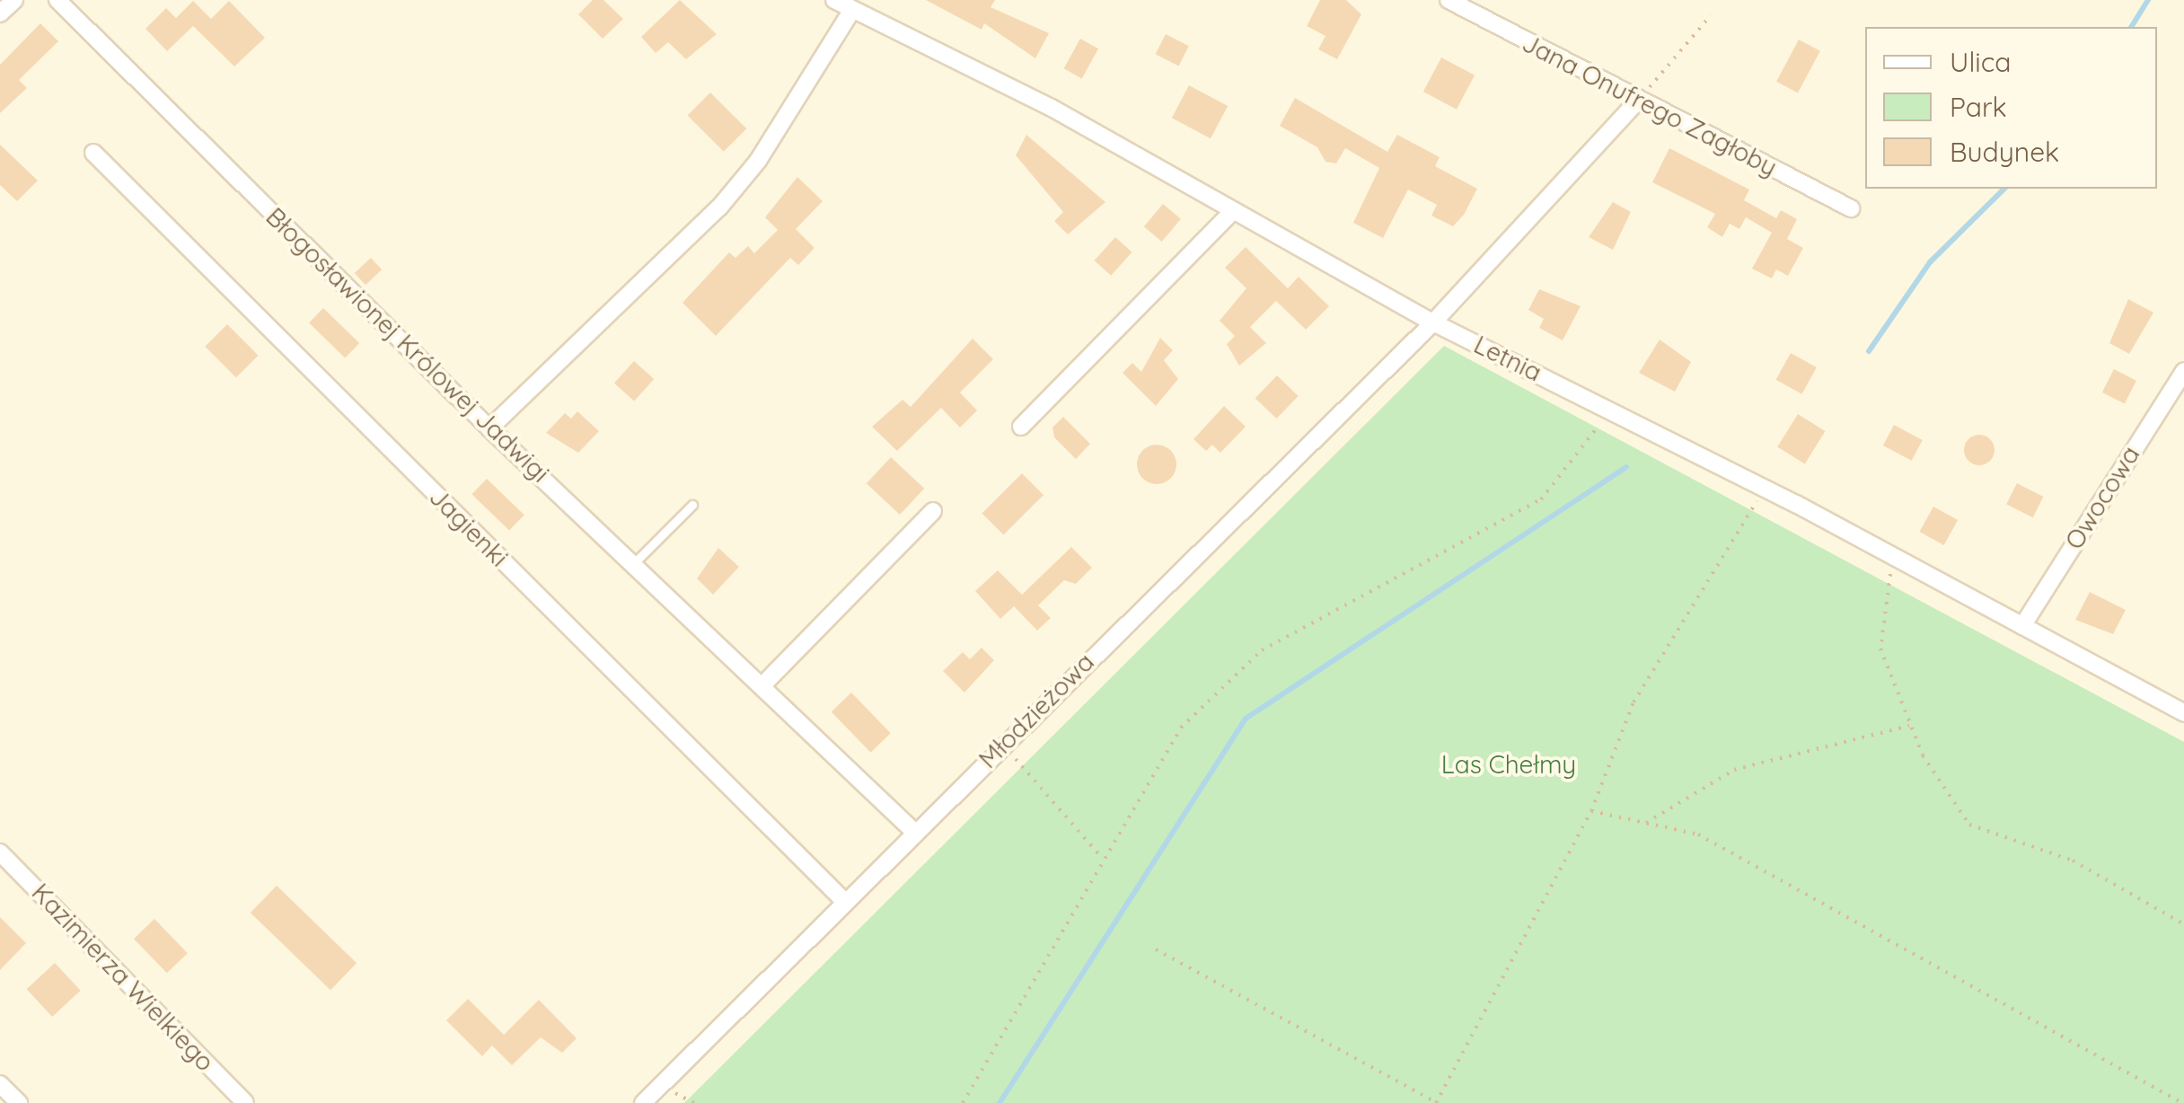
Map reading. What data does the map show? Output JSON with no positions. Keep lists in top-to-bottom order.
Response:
{
  "streets": {
    "street": [
      "Jana Onufrego Zagłoby",
      "Błogosławionej Królowej Jadwigi",
      "Letnia",
      "Owocowa",
      "Jagienki",
      "Młodzieżowa",
      "Kazimierza Wielkiego"
    ]
  },
  "crossings": [
    ["Jana Onufrego Zagłoby", "Młodzieżowa"],
    ["Błogosławionej Królowej Jadwigi", "Młodzieżowa"],
    ["Letnia", "Owocowa"],
    ["Letnia", "Młodzieżowa"],
    ["Jagienki", "Młodzieżowa"]
  ],
  "parks": ["Las Chełmy"],
  "legend": ["Ulica", "Park", "Budynek"]
}
